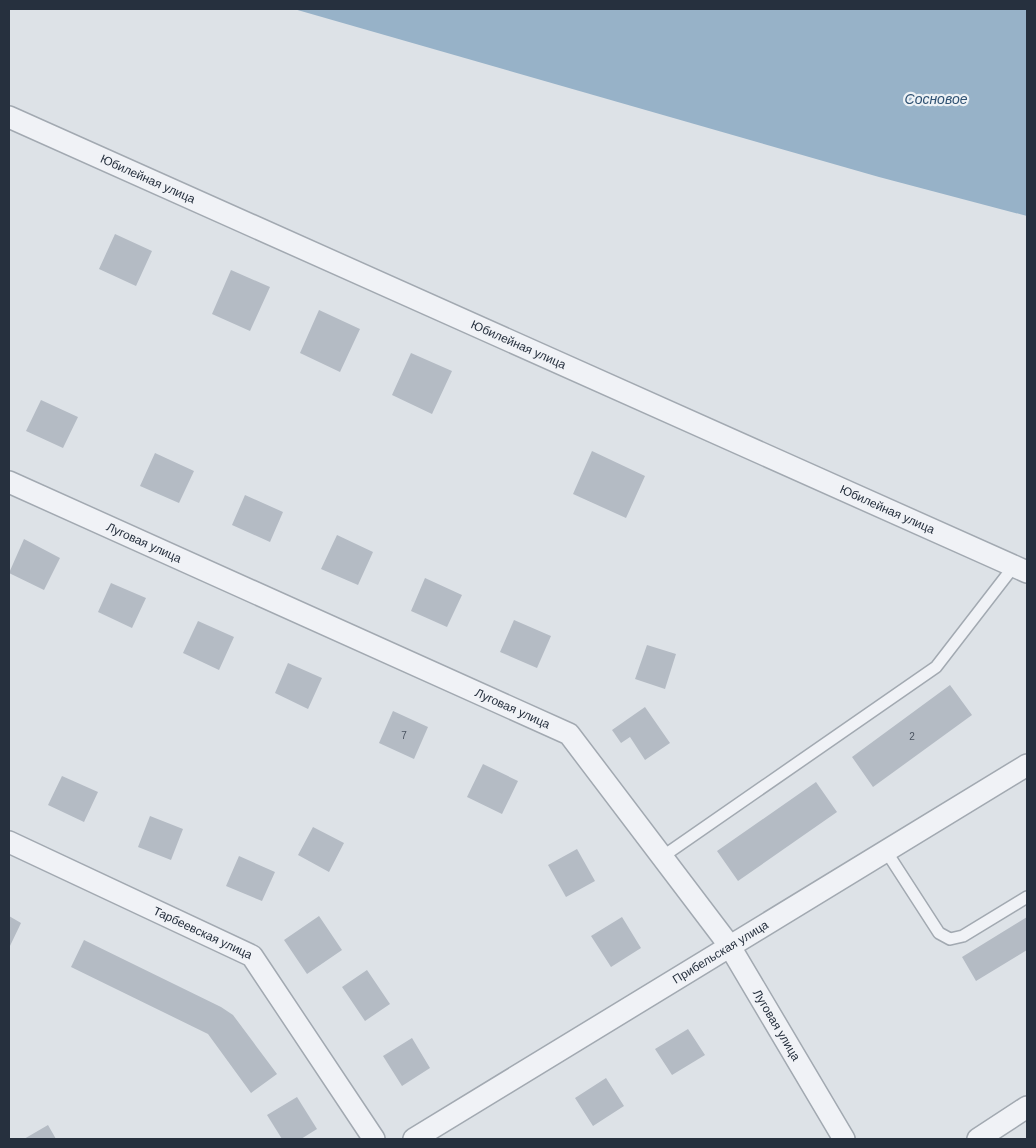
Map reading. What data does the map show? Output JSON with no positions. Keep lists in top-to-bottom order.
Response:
{
  "streets": {
    "street": [
      "Юбилейная улица",
      "Луговая улица",
      "Тарбеевская улица",
      "Прибельская улица"
    ]
  },
  "crossings": [
    ["Луговая улица", "Прибельская улица"]
  ],
  "water": ["Сосновое"],
  "house_numbers": ["7", "2"]
}
